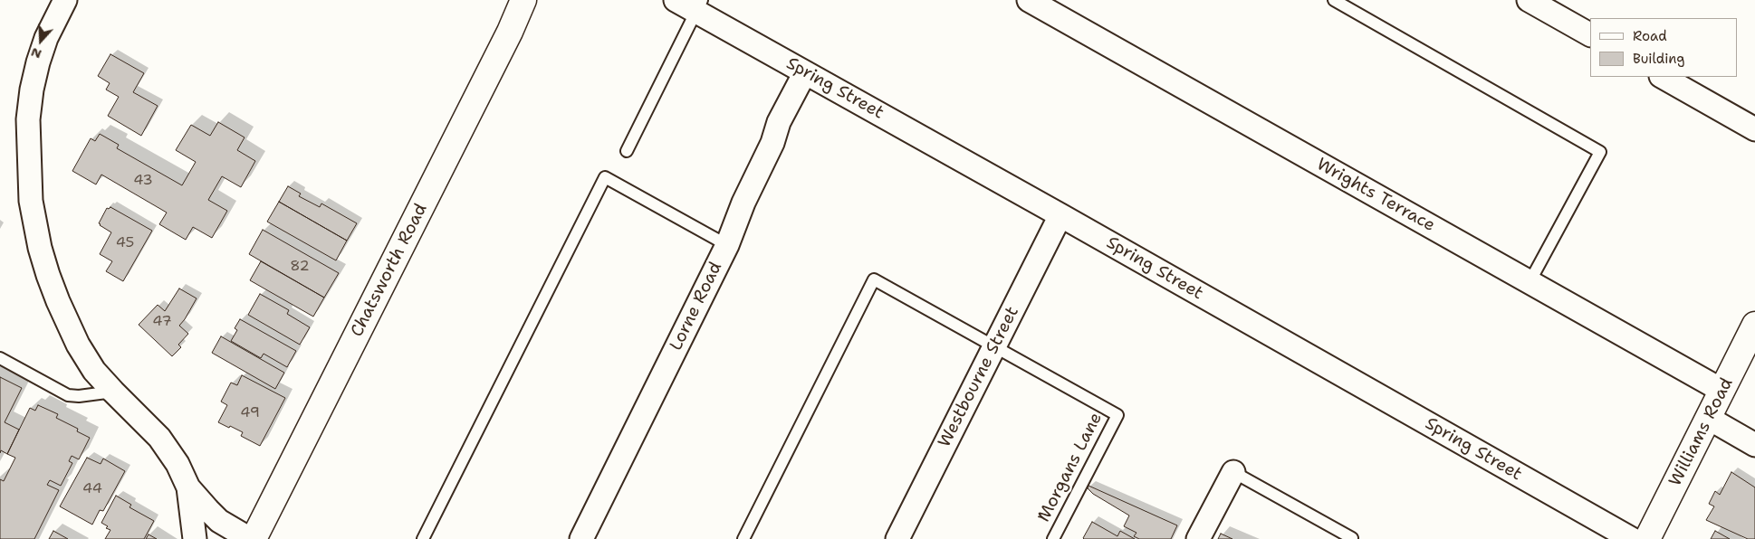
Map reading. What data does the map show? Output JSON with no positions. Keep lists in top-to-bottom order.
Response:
{
  "streets": {
    "street": [
      "Spring Street",
      "Wrights Terrace",
      "Chatsworth Road",
      "Lorne Road",
      "Westbourne Street",
      "Williams Road"
    ],
    "lane": ["Morgans Lane"]
  },
  "crossings": [
    ["Spring Street", "Lorne Road"],
    ["Spring Street", "Westbourne Street"],
    ["Wrights Terrace", "Williams Road"],
    ["Westbourne Street", "Morgans Lane"]
  ],
  "house_numbers": [
    "43",
    "45",
    "82",
    "47",
    "49",
    "44"
  ],
  "legend": ["Road", "Building"],
  "north": "bottom"
}
